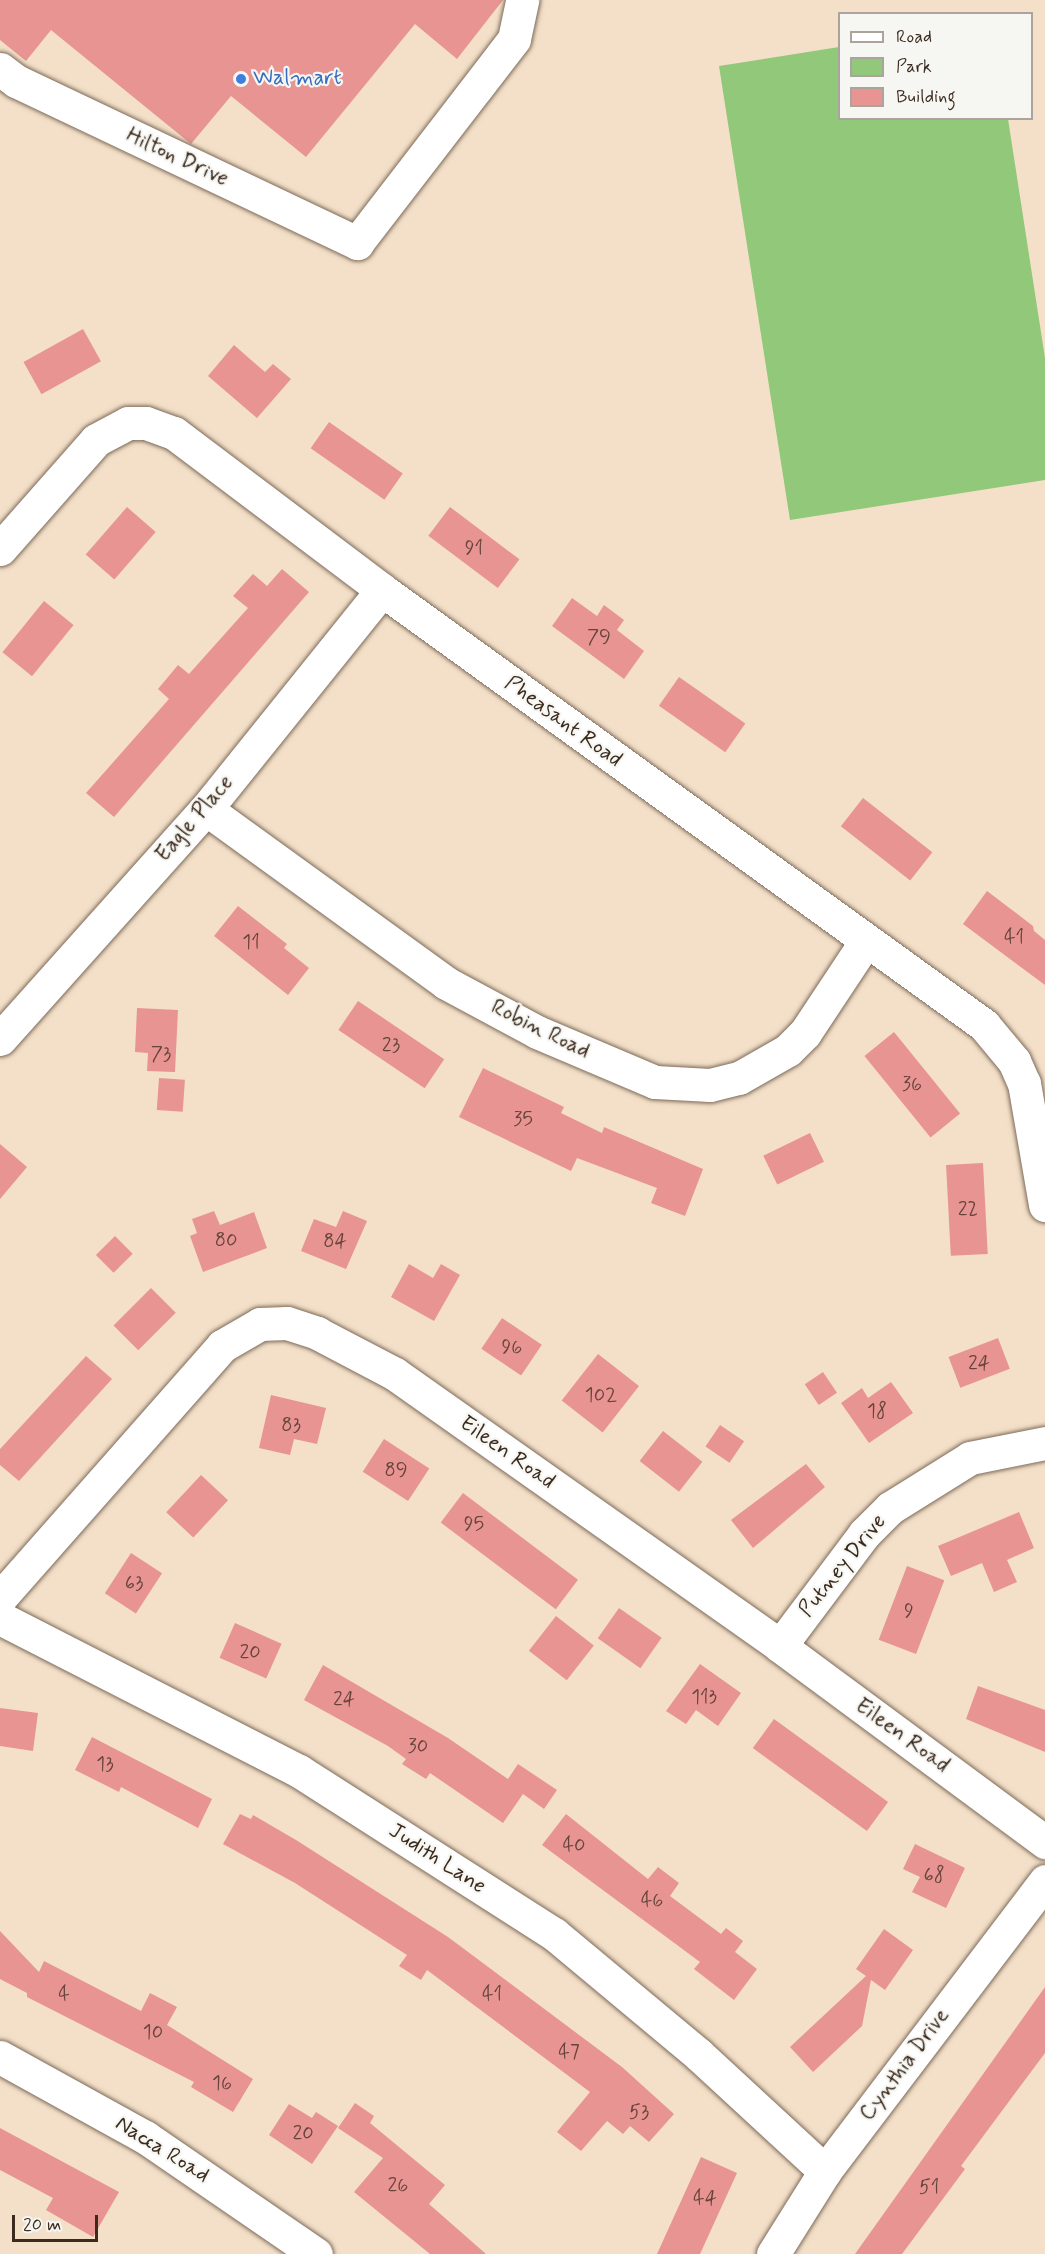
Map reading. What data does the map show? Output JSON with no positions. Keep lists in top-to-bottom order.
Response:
{
  "streets": {
    "street": [
      "Hilton Drive",
      "Pheasant Road",
      "Eagle Place",
      "Robin Road",
      "Eileen Road",
      "Putney Drive",
      "Judith Lane",
      "Cynthia Drive",
      "Nacca Road"
    ]
  },
  "crossings": [
    ["Pheasant Road", "Eagle Place"],
    ["Pheasant Road", "Robin Road"],
    ["Eagle Place", "Robin Road"],
    ["Eileen Road", "Putney Drive"],
    ["Judith Lane", "Cynthia Drive"]
  ],
  "places": ["Walmart"],
  "house_numbers": [
    "91",
    "79",
    "41",
    "11",
    "23",
    "73",
    "36",
    "35",
    "22",
    "80",
    "84",
    "96",
    "24",
    "102",
    "18",
    "83",
    "89",
    "95",
    "63",
    "9",
    "20",
    "113",
    "24",
    "30",
    "13",
    "40",
    "68",
    "46",
    "4",
    "41",
    "10",
    "47",
    "16",
    "53",
    "20",
    "26",
    "51",
    "44"
  ],
  "legend": ["Road", "Park", "Building"],
  "scale_bar": "20 m"
}
